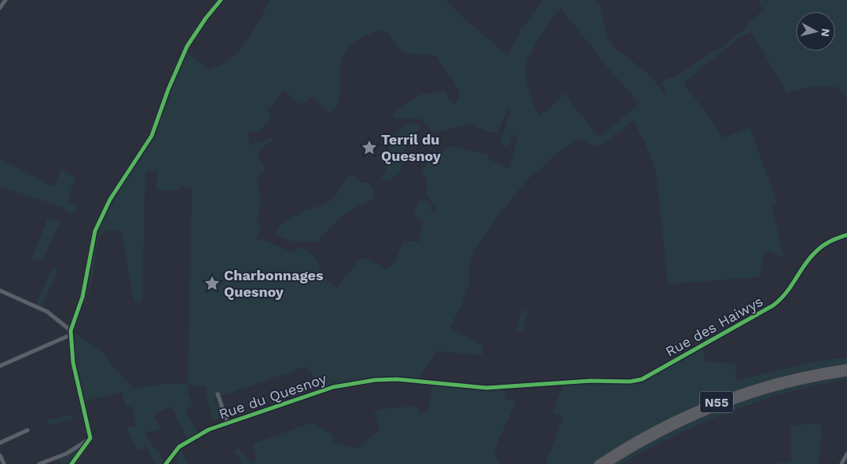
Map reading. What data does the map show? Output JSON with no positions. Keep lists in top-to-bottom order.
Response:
{
  "streets": {
    "highway": ["N55"],
    "street": ["Rue des Haiwys", "Rue du Quesnoy"]
  },
  "crossings": [
    ["Rue des Haiwys", "Rue du Quesnoy"]
  ],
  "places": {
    "place": ["Terril du Quesnoy", "Charbonnages Quesnoy"]
  },
  "north": "right"
}
